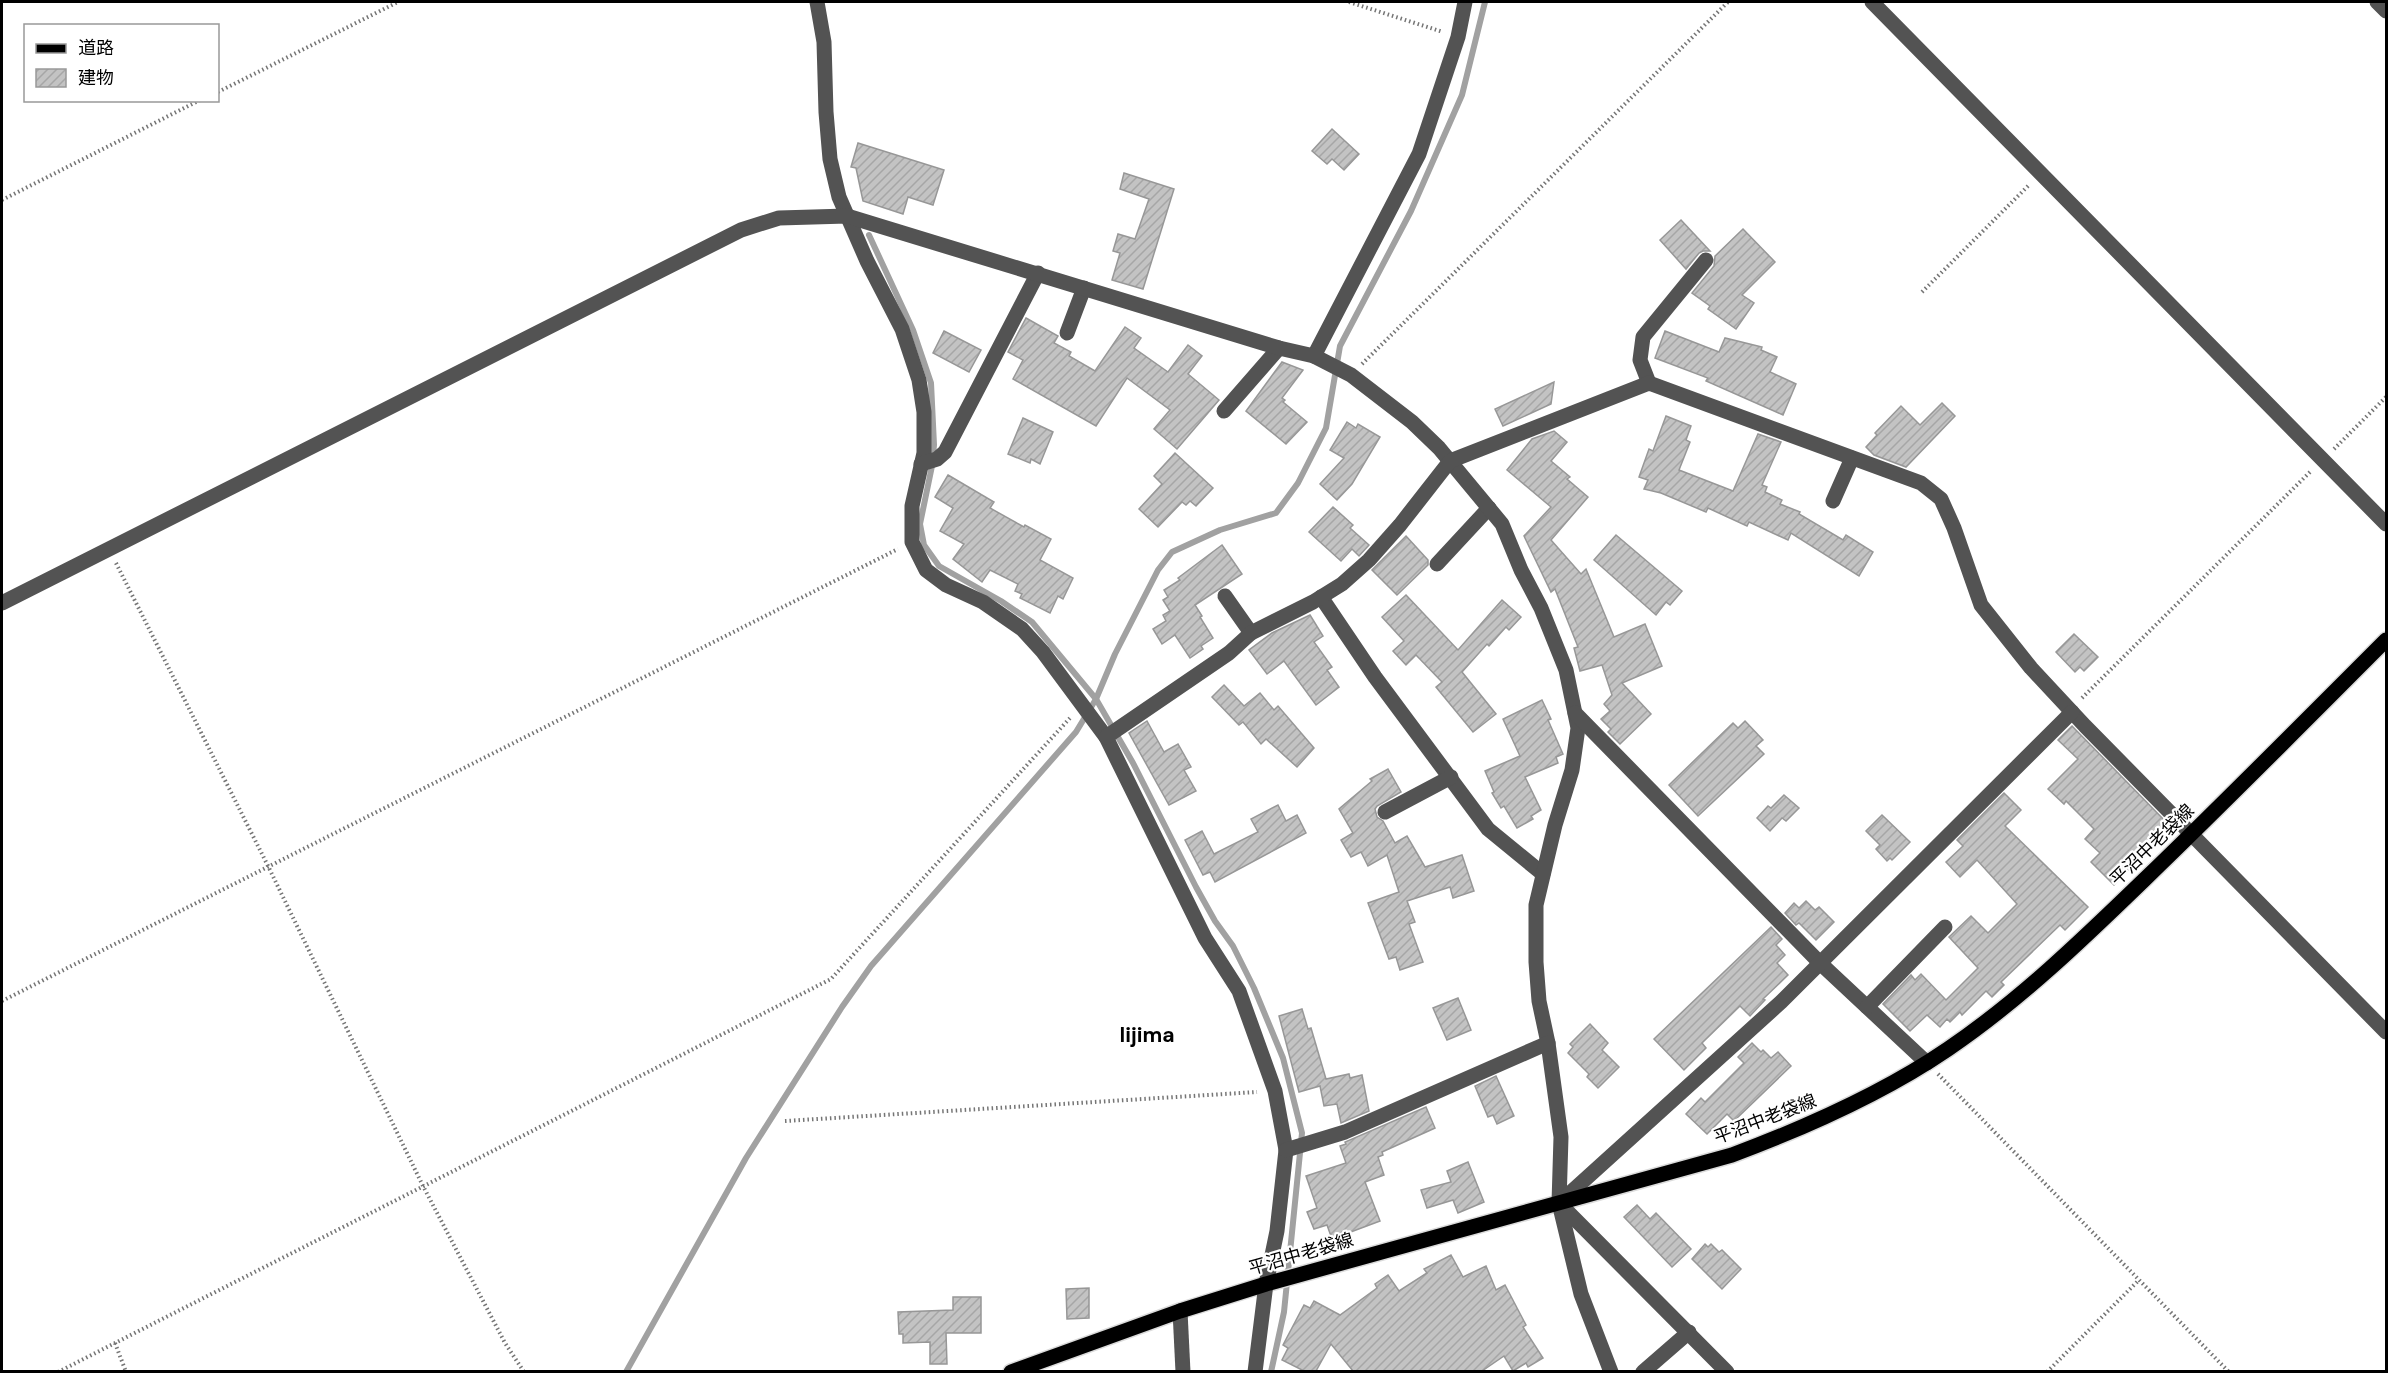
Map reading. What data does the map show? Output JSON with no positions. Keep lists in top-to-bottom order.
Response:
{
  "streets": {
    "main road": ["平沼中老袋線"]
  },
  "districts": ["Iijima"],
  "legend": ["道路", "建物"]
}
